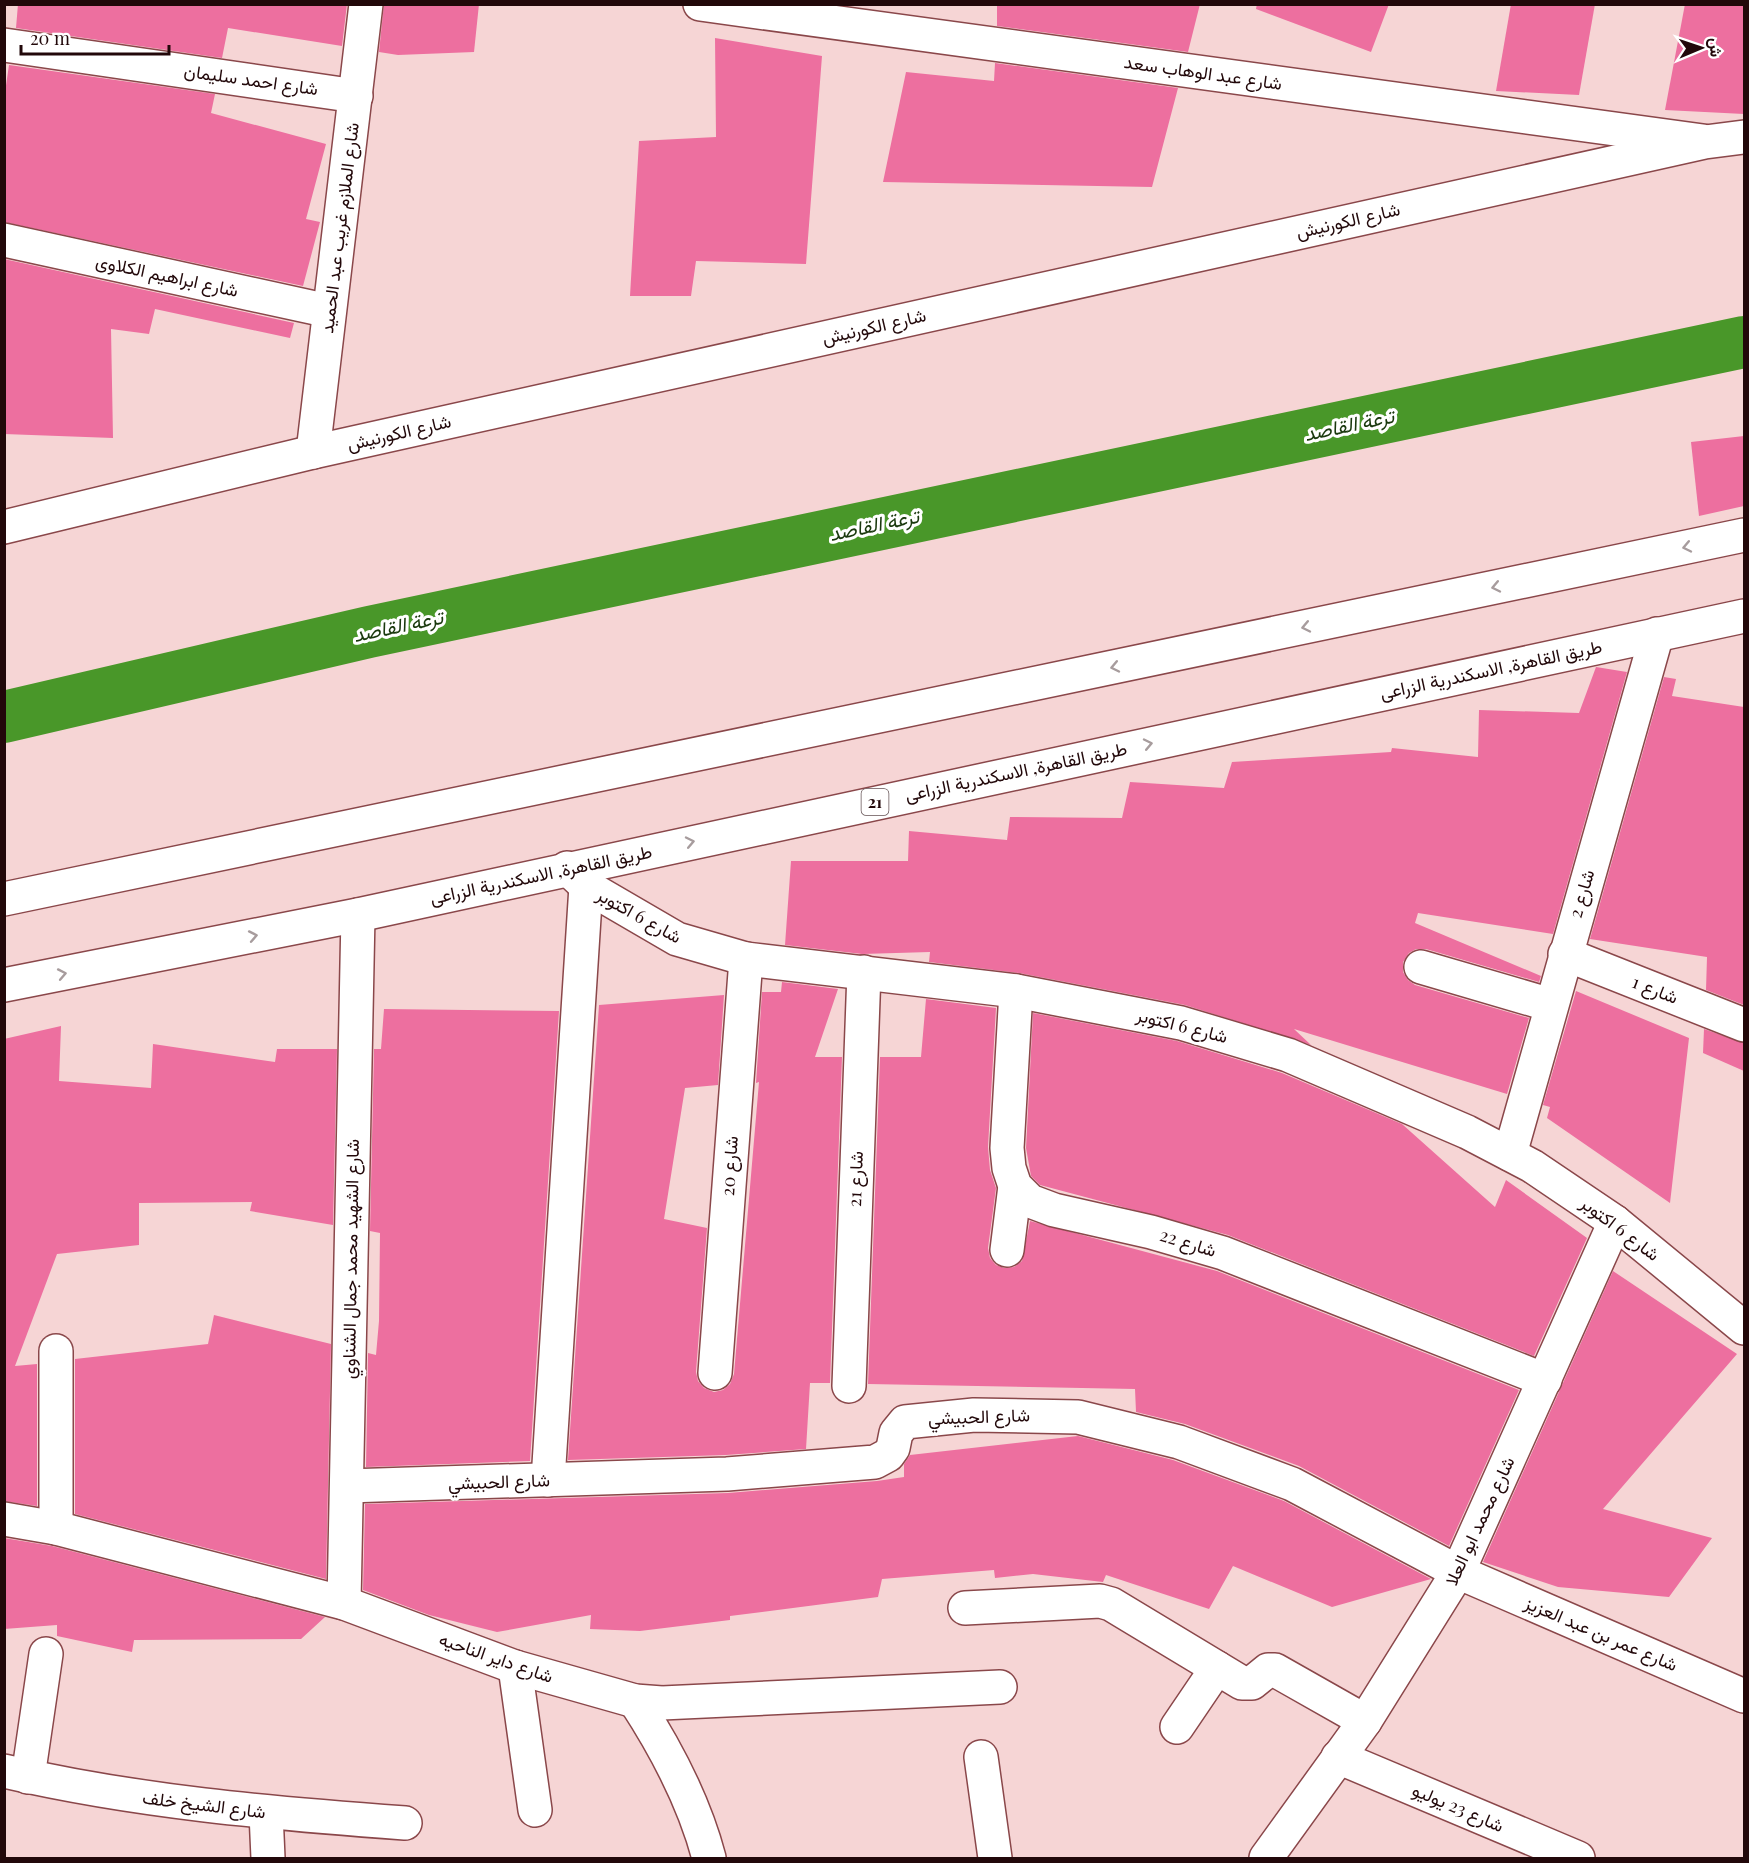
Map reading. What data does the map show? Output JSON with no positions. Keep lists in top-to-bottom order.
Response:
{
  "streets": {
    "main road": [
      "شارع عبد الوهاب سعد",
      "شارع احمد سليمان",
      "شارع الكورنيش",
      "شارع الملازم غريب عبد الحميد",
      "شارع ابراهيم الكلاوى",
      "طريق القاهرة, الاسكندرية الزراعى",
      "21",
      "شارع 2",
      "شارع 6 اكتوبر",
      "شارع 1",
      "شارع 20",
      "شارع 21",
      "شارع 22",
      "شارع الشهيد محمد جمال الشناوي",
      "شارع الحبيشي",
      "شارع محمد ابو العلا",
      "شارع عمر بن عبد العزيز",
      "شارع داير الناحيه",
      "شارع الشيخ خلف",
      "شارع 23 يوليو"
    ]
  },
  "crossings": [
    ["شارع عبد الوهاب سعد", "شارع الكورنيش"],
    ["شارع احمد سليمان", "شارع الملازم غريب عبد الحميد"],
    ["شارع الكورنيش", "شارع الملازم غريب عبد الحميد"],
    ["شارع الملازم غريب عبد الحميد", "شارع ابراهيم الكلاوى"],
    ["طريق القاهرة, الاسكندرية الزراعى", "شارع 2"],
    ["طريق القاهرة, الاسكندرية الزراعى", "شارع 6 اكتوبر"],
    ["طريق القاهرة, الاسكندرية الزراعى", "شارع الشهيد محمد جمال الشناوي"],
    ["شارع 2", "شارع 6 اكتوبر"],
    ["شارع 2", "شارع 1"],
    ["شارع 6 اكتوبر", "شارع 20"],
    ["شارع 6 اكتوبر", "شارع 21"],
    ["شارع 6 اكتوبر", "شارع محمد ابو العلا"],
    ["شارع 22", "شارع محمد ابو العلا"],
    ["شارع الشهيد محمد جمال الشناوي", "شارع الحبيشي"],
    ["شارع الشهيد محمد جمال الشناوي", "شارع داير الناحيه"],
    ["شارع الحبيشي", "شارع محمد ابو العلا"],
    ["شارع الحبيشي", "شارع عمر بن عبد العزيز"],
    ["شارع محمد ابو العلا", "شارع عمر بن عبد العزيز"],
    ["شارع محمد ابو العلا", "شارع 23 يوليو"]
  ],
  "water": ["ترعة القاصد"],
  "scale_bar": "20 m",
  "north": "right"
}
